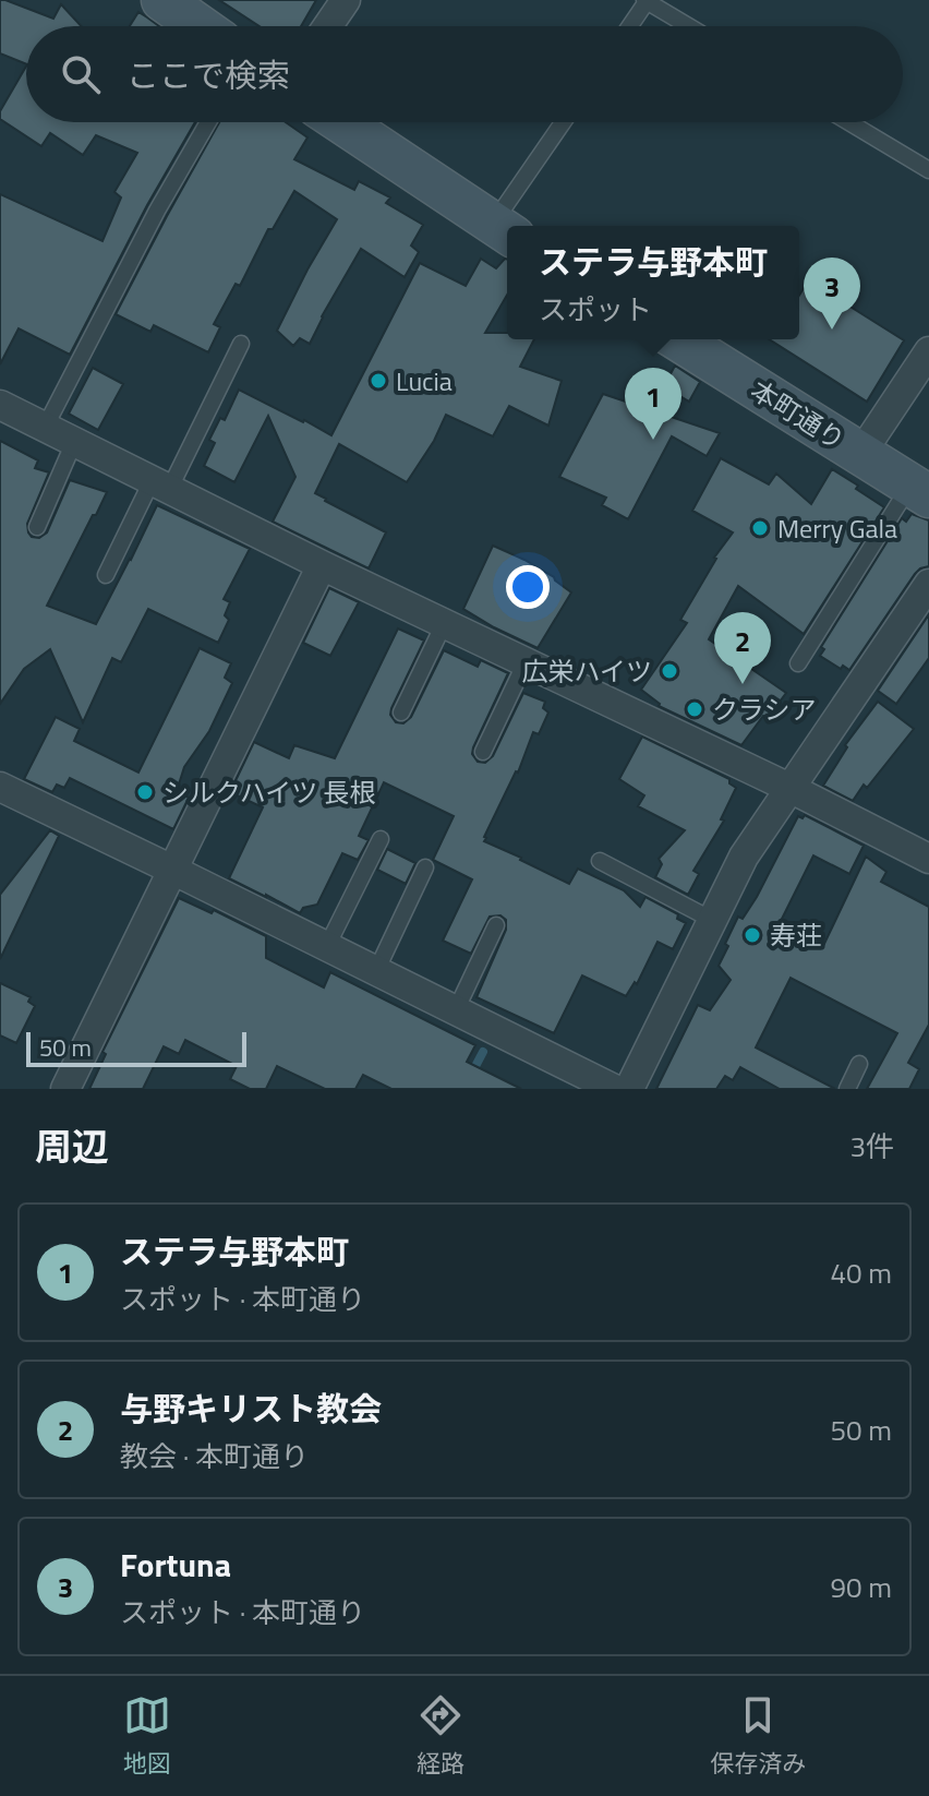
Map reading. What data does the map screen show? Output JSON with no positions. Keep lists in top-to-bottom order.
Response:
{
  "streets": {
    "main road": ["本町通り"]
  },
  "places": [
    "Lucia",
    "Merry Gala",
    "広栄ハイツ",
    "クラシア",
    "シルクハイツ 長根",
    "寿荘"
  ],
  "scale_bar": "50 m",
  "page": {
    "search": "ここで検索",
    "popup": ["ステラ与野本町", "スポット"],
    "pins": ["3", "1", "2"],
    "scale": "50 m",
    "heading": ["周辺", "3件"],
    "list": [
      {
        "mark": "1",
        "name": "ステラ与野本町",
        "note": "スポット · 本町通り",
        "value": "40 m"
      },
      {
        "mark": "2",
        "name": "与野キリスト教会",
        "note": "教会 · 本町通り",
        "value": "50 m"
      },
      {
        "mark": "3",
        "name": "Fortuna",
        "note": "スポット · 本町通り",
        "value": "90 m"
      }
    ],
    "nav": ["地図", "経路", "保存済み"]
  }
}
